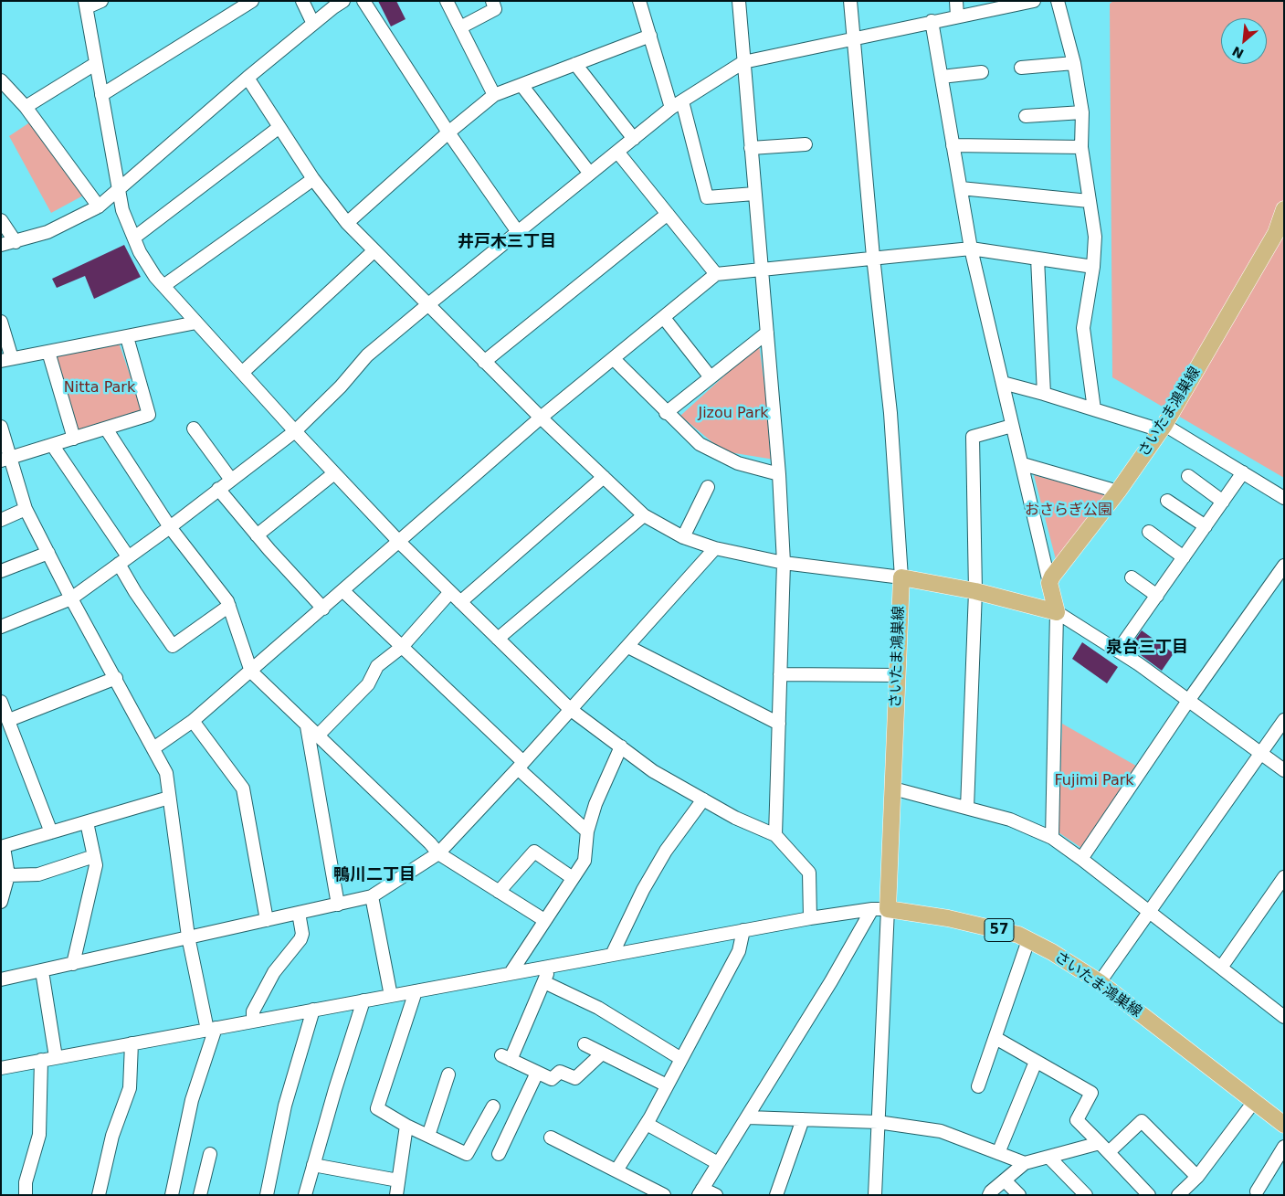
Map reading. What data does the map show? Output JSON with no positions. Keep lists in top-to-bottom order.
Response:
{
  "streets": {
    "main road": ["さいたま鴻巣線", "57"]
  },
  "districts": ["井戸木三丁目", "泉台三丁目", "鴨川二丁目"],
  "parks": [
    "Nitta Park",
    "Jizou Park",
    "おさらぎ公園",
    "Fujimi Park"
  ],
  "north": "bottom left"
}
